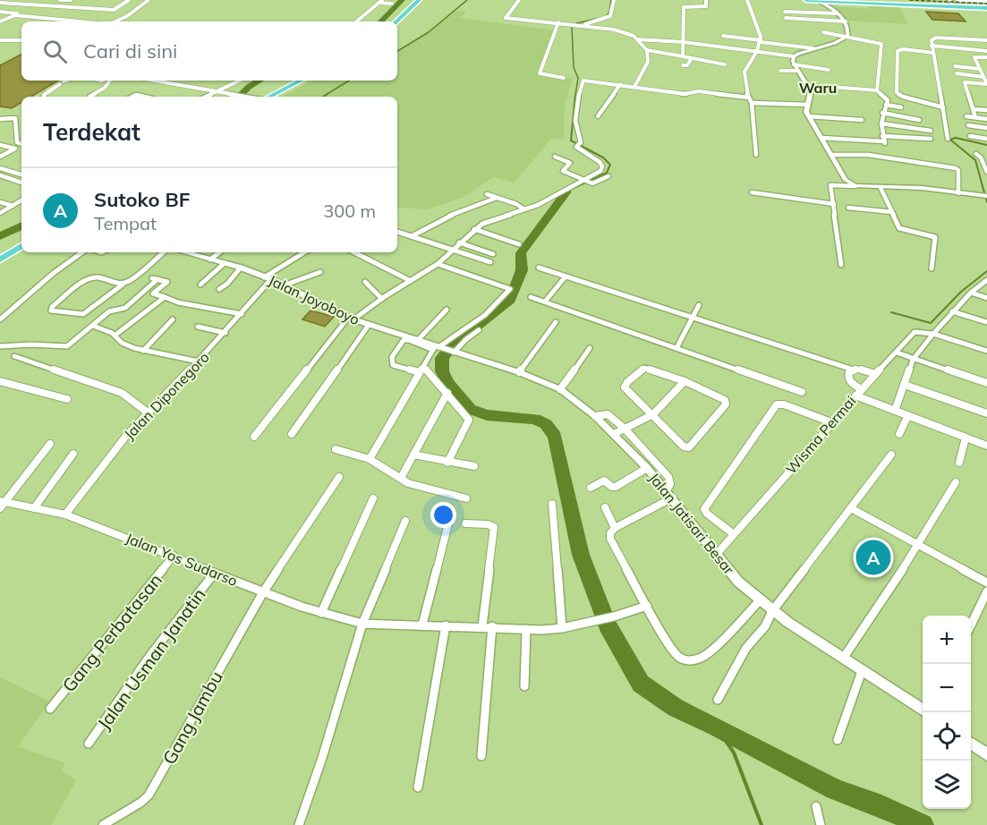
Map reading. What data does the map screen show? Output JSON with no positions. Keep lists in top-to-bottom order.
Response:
{
  "streets": {
    "street": [
      "Jalan Joyoboyo",
      "Jalan Diponegoro",
      "Wisma Permai",
      "Jalan Jatisari Besar",
      "Jalan Yos Sudarso",
      "Gang Perbatasan",
      "Jalan Usman Janatin",
      "Gang Jambu"
    ]
  },
  "crossings": [
    ["Jalan Joyoboyo", "Jalan Diponegoro"],
    ["Jalan Joyoboyo", "Jalan Jatisari Besar"],
    ["Jalan Diponegoro", "Jalan Yos Sudarso"],
    ["Wisma Permai", "Jalan Jatisari Besar"],
    ["Jalan Yos Sudarso", "Gang Perbatasan"],
    ["Jalan Yos Sudarso", "Jalan Usman Janatin"],
    ["Jalan Yos Sudarso", "Gang Jambu"]
  ],
  "districts": ["Waru"],
  "page": {
    "search": "Cari di sini",
    "heading": "Terdekat",
    "list": [
      {
        "mark": "A",
        "name": "Sutoko BF",
        "note": "Tempat",
        "value": "300 m"
      }
    ],
    "pins": "A",
    "map_buttons": ["+", "−"]
  }
}
